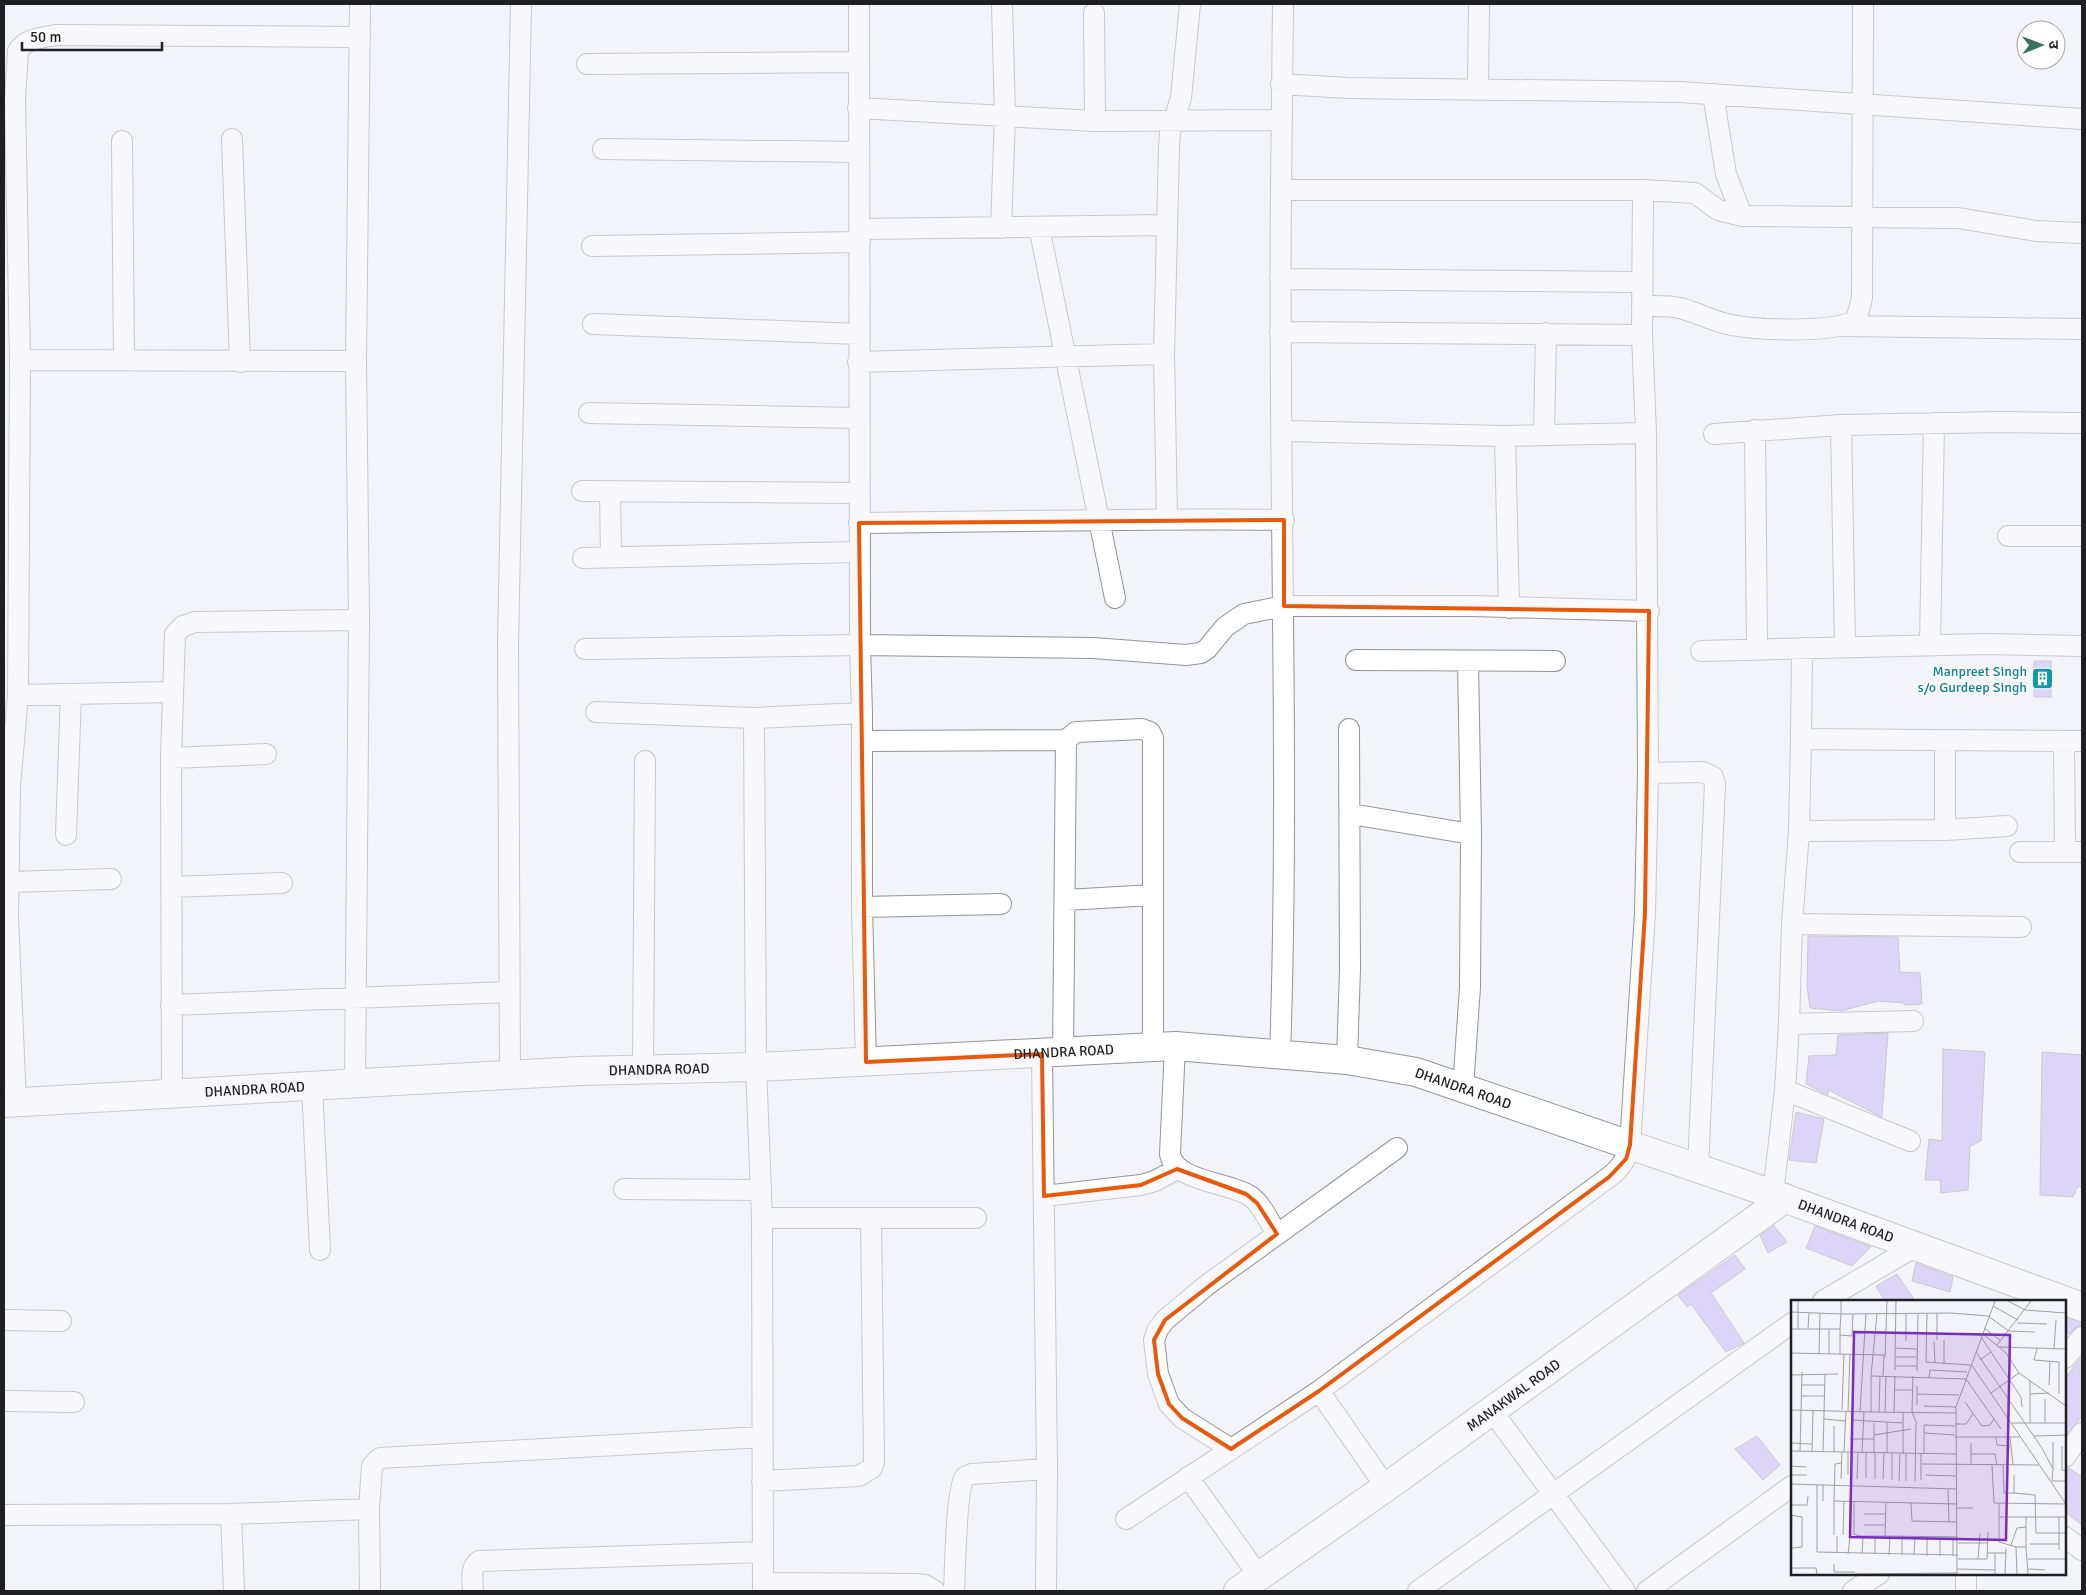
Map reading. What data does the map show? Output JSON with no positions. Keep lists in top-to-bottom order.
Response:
{
  "streets": {
    "street": ["DHANDRA ROAD", "MANAKWAL ROAD"]
  },
  "crossings": [
    ["DHANDRA ROAD", "MANAKWAL ROAD"]
  ],
  "places": {
    "building": ["Manpreet Singh s/o Gurdeep Singh"]
  },
  "scale_bar": "50 m",
  "north": "right"
}
